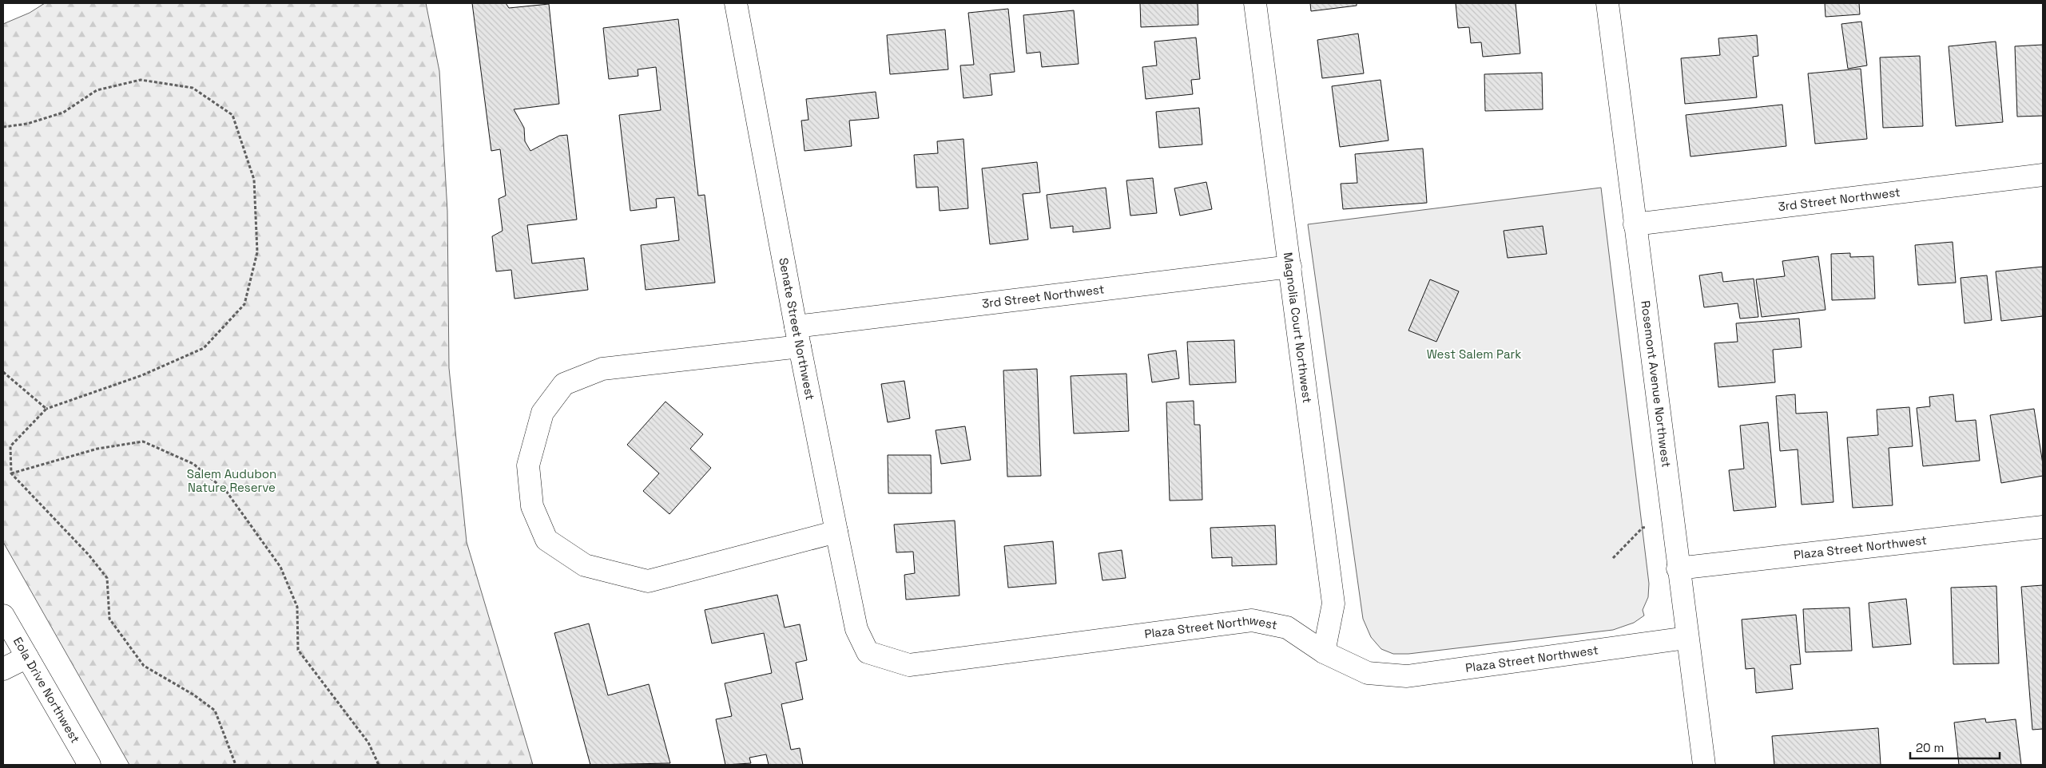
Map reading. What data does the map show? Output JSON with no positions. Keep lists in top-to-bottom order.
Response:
{
  "streets": {
    "street": [
      "3rd Street Northwest",
      "Magnolia Court Northwest",
      "Senate Street Northwest",
      "Rosemont Avenue Northwest",
      "Plaza Street Northwest",
      "Eola Drive Northwest"
    ]
  },
  "crossings": [
    ["3rd Street Northwest", "Magnolia Court Northwest"],
    ["3rd Street Northwest", "Senate Street Northwest"],
    ["3rd Street Northwest", "Rosemont Avenue Northwest"],
    ["Magnolia Court Northwest", "Plaza Street Northwest"],
    ["Senate Street Northwest", "Plaza Street Northwest"],
    ["Rosemont Avenue Northwest", "Plaza Street Northwest"]
  ],
  "parks": ["West Salem Park", "Salem Audubon Nature Reserve"],
  "scale_bar": "20 m"
}
